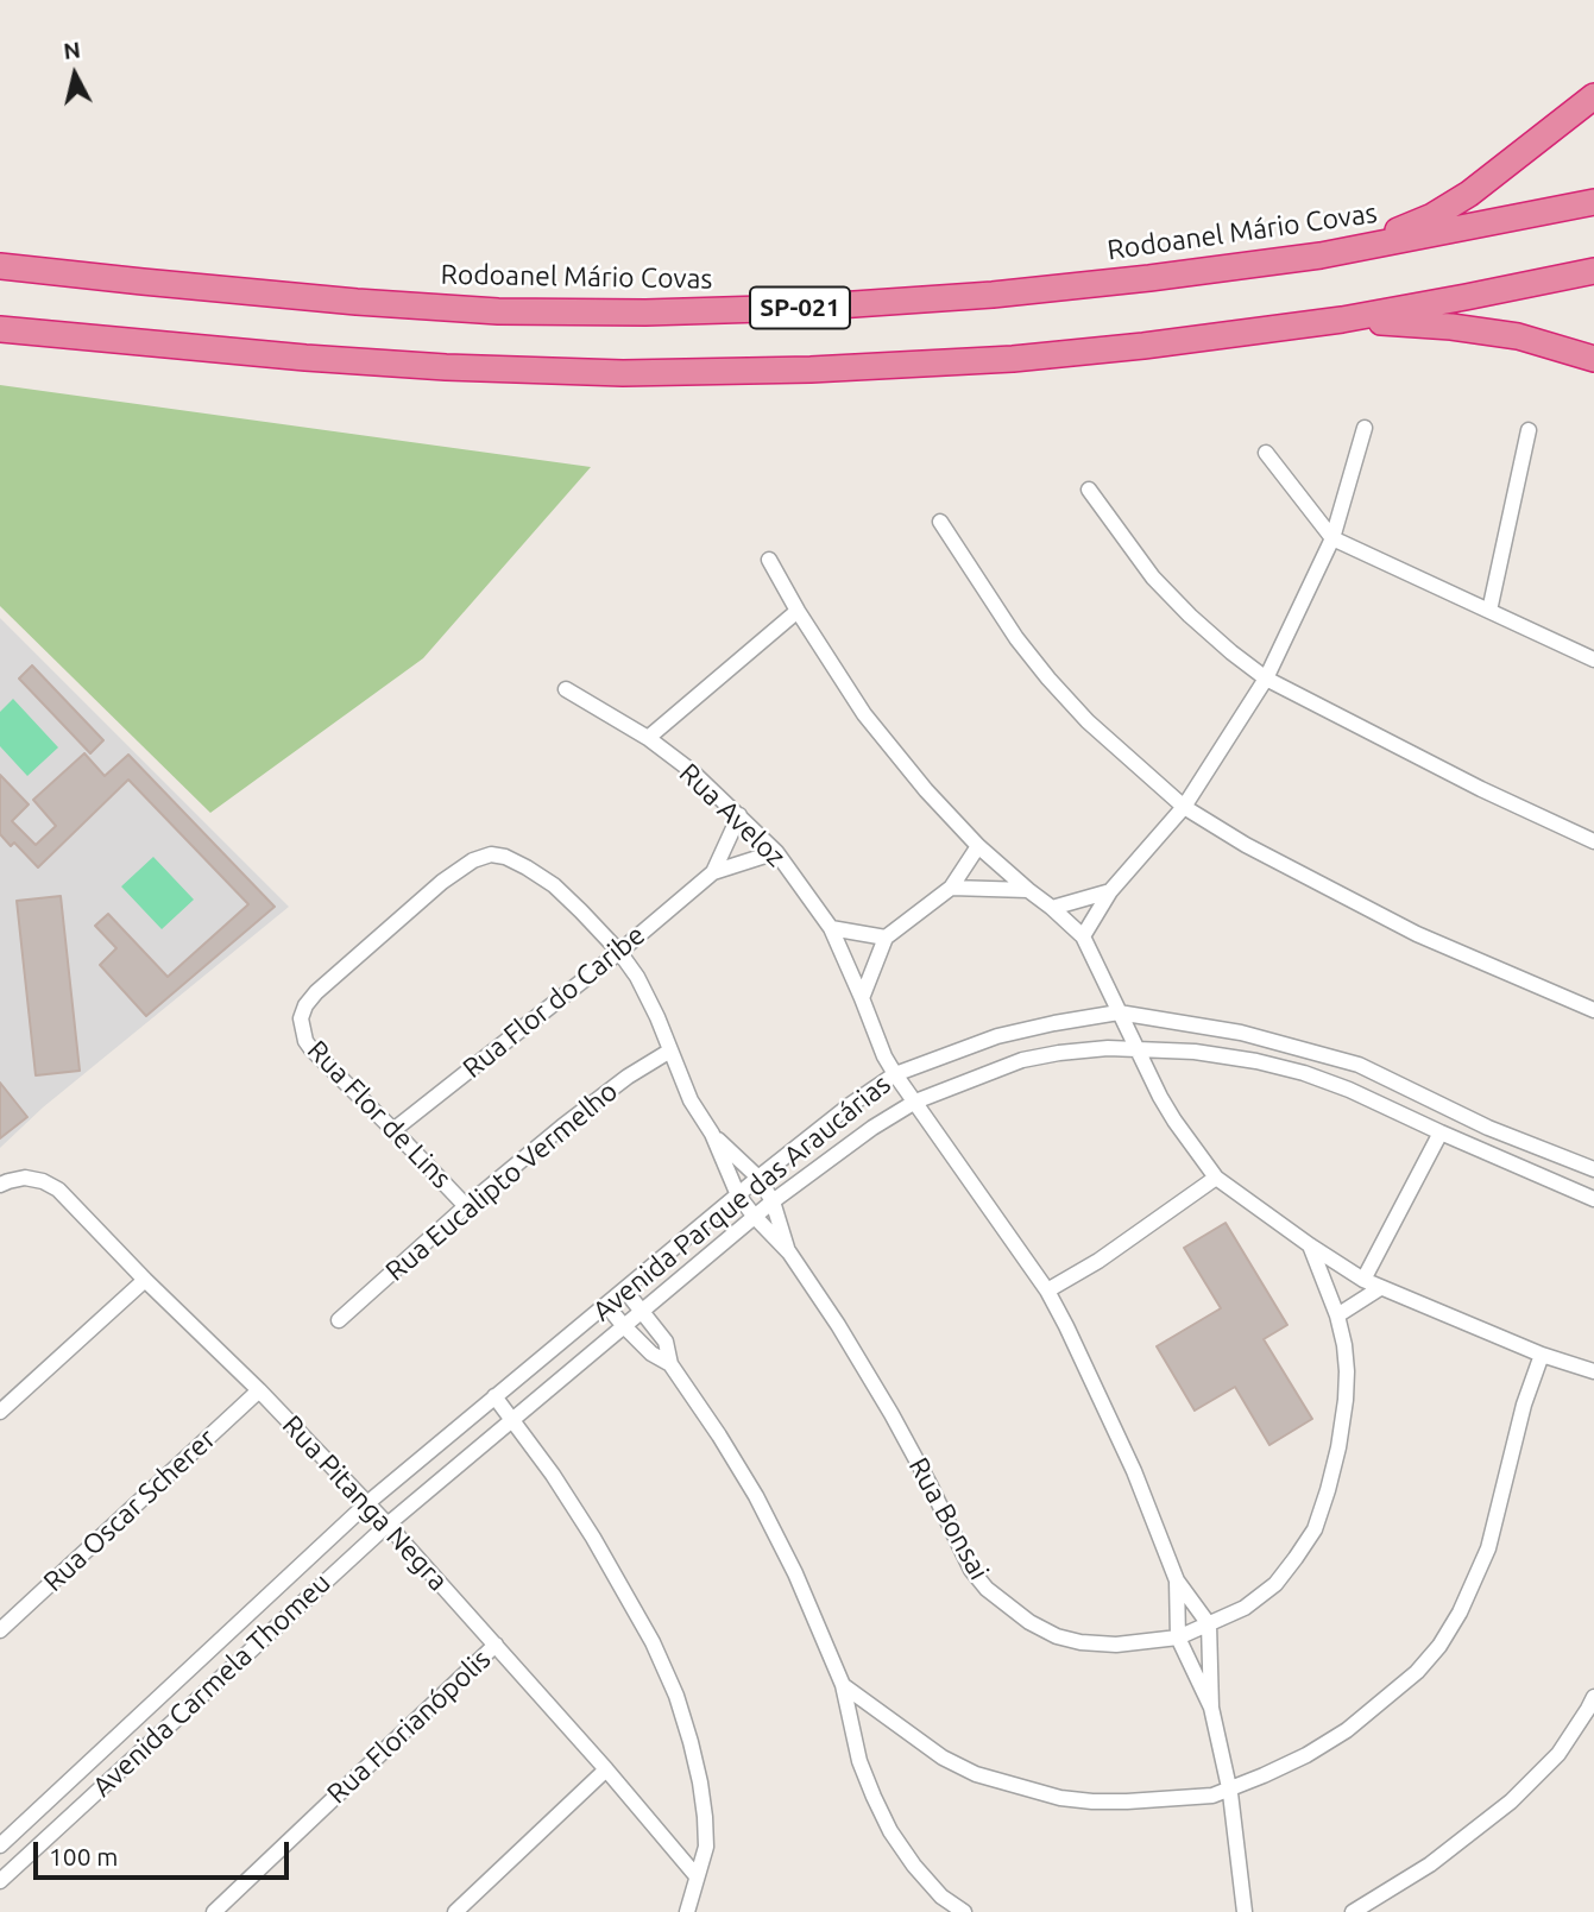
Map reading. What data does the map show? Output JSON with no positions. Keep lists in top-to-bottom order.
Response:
{
  "streets": {
    "highway": ["Rodoanel Mário Covas", "SP-021"],
    "street": [
      "Rua Aveloz",
      "Rua Flor do Caribe",
      "Rua Flor de Lins",
      "Rua Eucalipto Vermelho",
      "Avenida Parque das Araucárias",
      "Rua Pitanga Negra",
      "Rua Oscar Scherer",
      "Rua Bonsai",
      "Avenida Carmela Thomeu",
      "Rua Florianópolis"
    ]
  },
  "crossings": [
    ["Rua Aveloz", "Avenida Parque das Araucárias"],
    ["Rua Flor do Caribe", "Rua Flor de Lins"],
    ["Rua Flor de Lins", "Rua Eucalipto Vermelho"],
    ["Avenida Parque das Araucárias", "Rua Pitanga Negra"],
    ["Avenida Parque das Araucárias", "Avenida Carmela Thomeu"],
    ["Rua Pitanga Negra", "Rua Oscar Scherer"],
    ["Rua Pitanga Negra", "Avenida Carmela Thomeu"],
    ["Rua Pitanga Negra", "Rua Florianópolis"]
  ],
  "scale_bar": "100 m",
  "north": "top"
}
